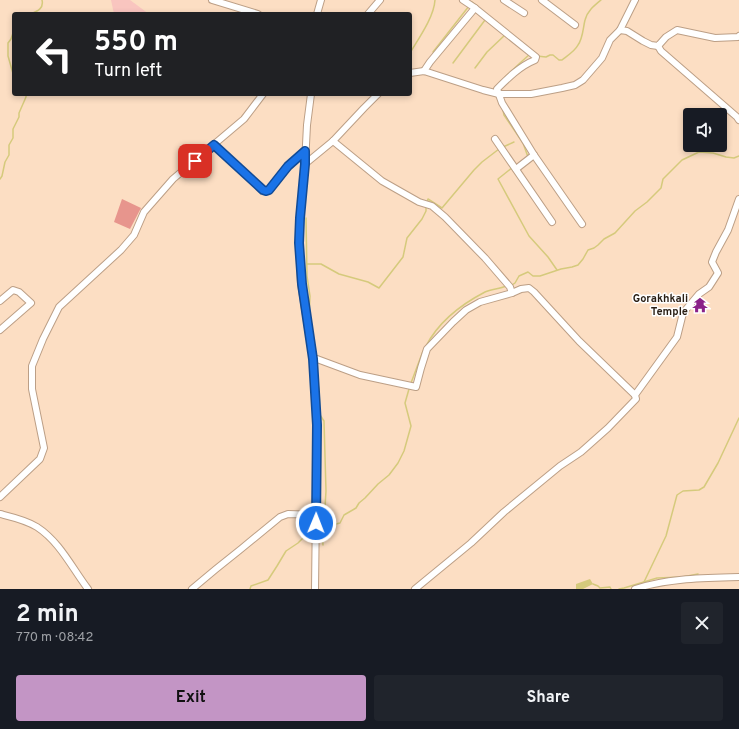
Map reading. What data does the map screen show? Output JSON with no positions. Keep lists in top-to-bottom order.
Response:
{
  "places": {
    "temple": ["Gorakhkali Temple"]
  },
  "page": {
    "turn": ["550 m", "Turn left"],
    "heading": ["2 min", "770 m · 08:42"],
    "buttons": ["Exit", "Share"]
  }
}
